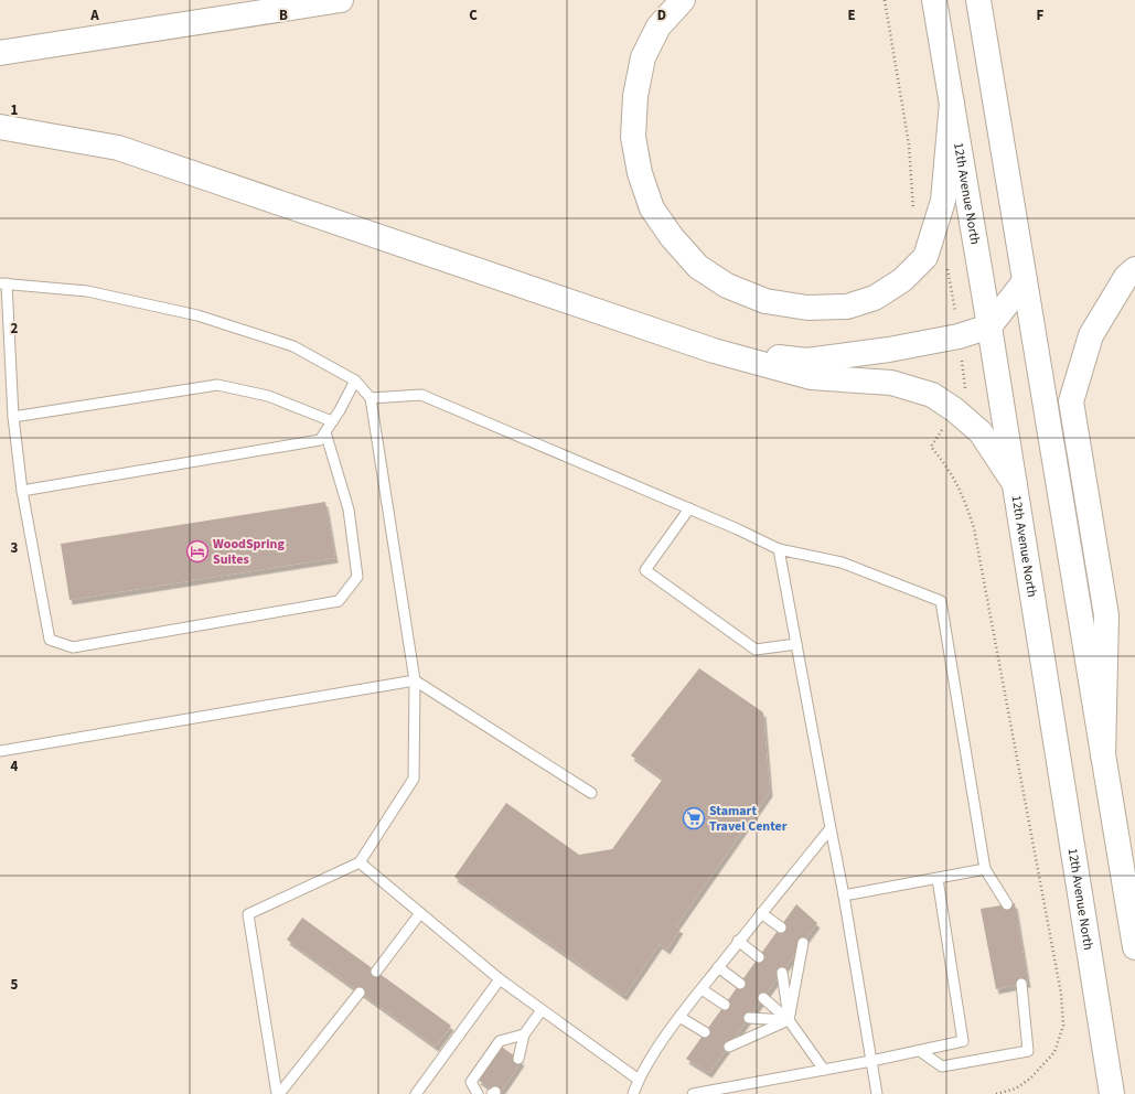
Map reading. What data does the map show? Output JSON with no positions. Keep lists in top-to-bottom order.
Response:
{
  "streets": {
    "main road": ["12th Avenue North"]
  },
  "places": {
    "hotel": ["WoodSpring Suites"],
    "supermarket": ["Stamart Travel Center"]
  },
  "grid": {
    "columns": [
      "A",
      "B",
      "C",
      "D",
      "E",
      "F"
    ],
    "rows": [
      "1",
      "2",
      "3",
      "4",
      "5"
    ]
  }
}
